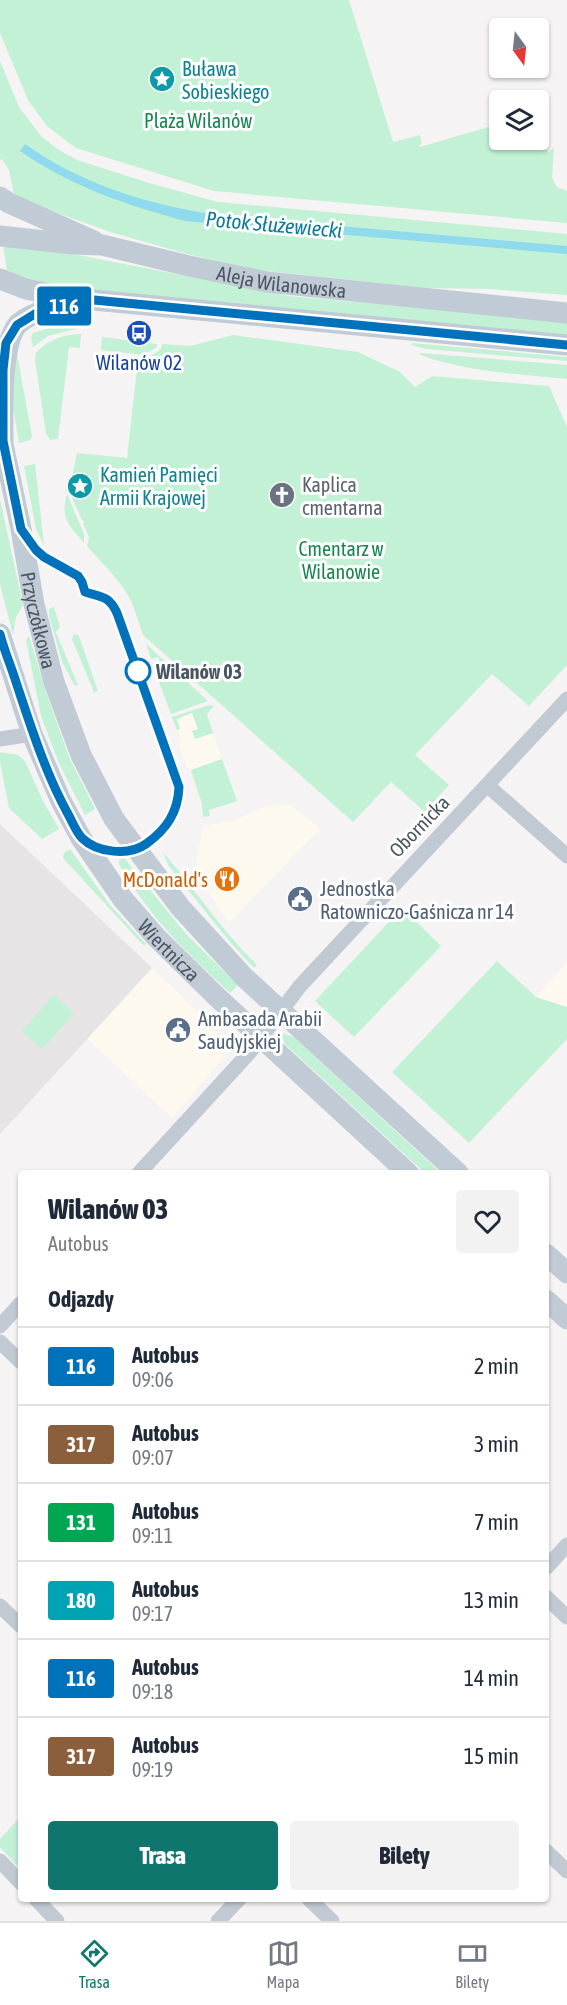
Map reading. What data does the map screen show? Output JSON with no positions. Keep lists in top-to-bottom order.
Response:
{
  "streets": {
    "main road": ["Aleja Wilanowska", "Przyczółkowa", "Wiertnicza"],
    "street": ["Obornicka"]
  },
  "crossings": [
    ["Aleja Wilanowska", "Przyczółkowa"],
    ["Przyczółkowa", "Wiertnicza"],
    ["Obornicka", "Wiertnicza"]
  ],
  "water": ["Potok Służewiecki"],
  "parks": ["Plaża Wilanów", "Cmentarz w Wilanowie"],
  "places": {
    "place": ["Buława Sobieskiego", "Kamień Pamięci Armii Krajowej"],
    "bus stop": ["Wilanów 02"],
    "church": ["Kaplica cmentarna"],
    "other": ["Wilanów 03"],
    "restaurant": ["McDonald's"],
    "public building": ["Jednostka Ratowniczo-Gaśnicza nr 14", "Ambasada Arabii Saudyjskiej"]
  },
  "lines": ["bus line 116"],
  "north": "bottom",
  "page": {
    "on_map": "116",
    "heading": [
      ["Wilanów 03", "Autobus"],
      "Odjazdy"
    ],
    "list": [
      {
        "mark": "116",
        "name": "Autobus",
        "note": "09:06",
        "value": "2 min"
      },
      {
        "mark": "317",
        "name": "Autobus",
        "note": "09:07",
        "value": "3 min"
      },
      {
        "mark": "131",
        "name": "Autobus",
        "note": "09:11",
        "value": "7 min"
      },
      {
        "mark": "180",
        "name": "Autobus",
        "note": "09:17",
        "value": "13 min"
      },
      {
        "mark": "116",
        "name": "Autobus",
        "note": "09:18",
        "value": "14 min"
      },
      {
        "mark": "317",
        "name": "Autobus",
        "note": "09:19",
        "value": "15 min"
      }
    ],
    "buttons": ["Trasa", "Bilety"],
    "tabs": ["Trasa", "Mapa", "Bilety"]
  }
}
